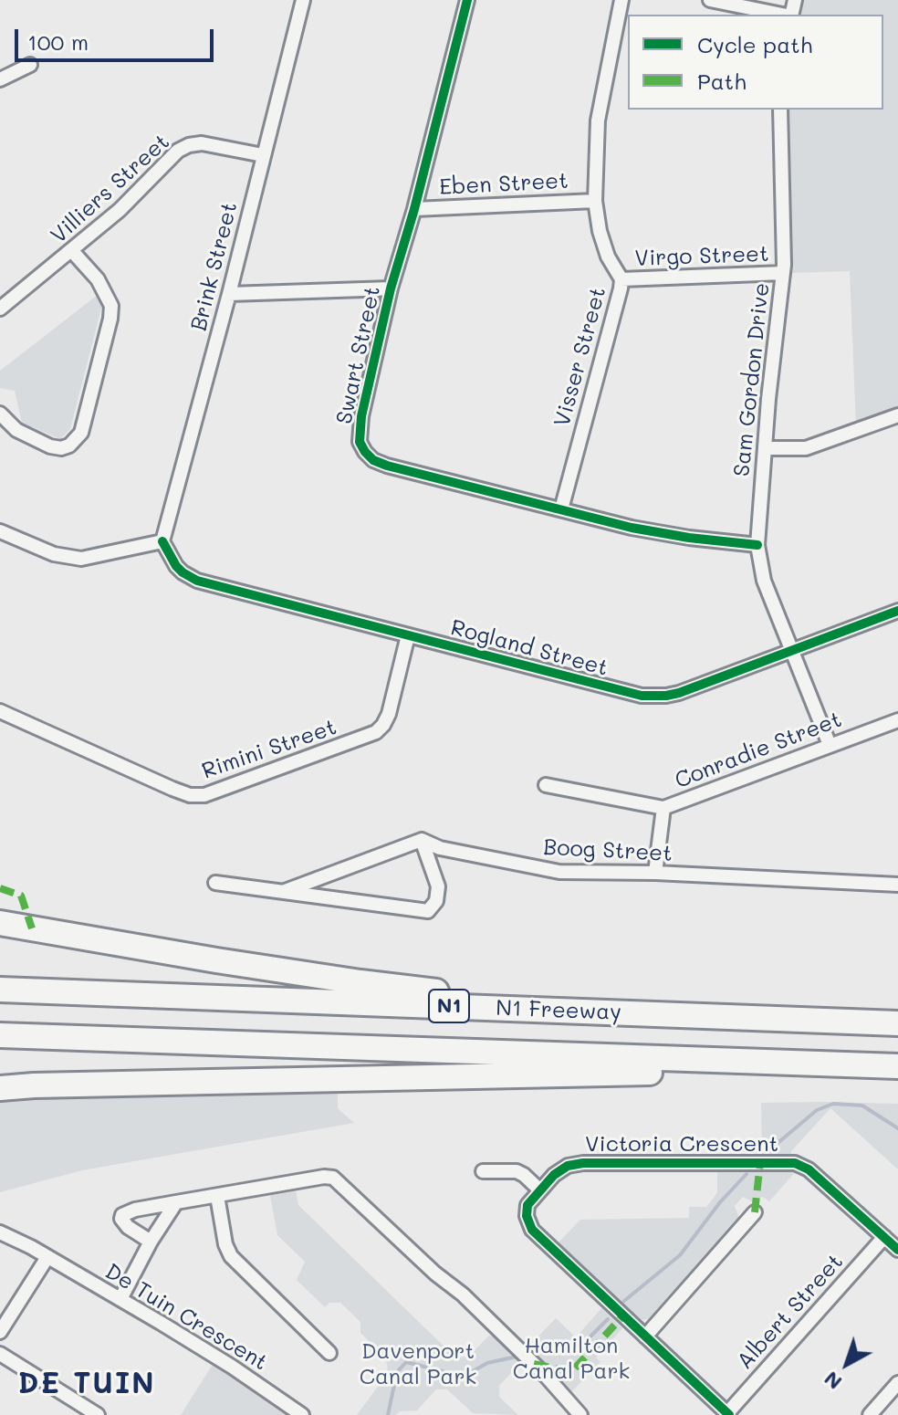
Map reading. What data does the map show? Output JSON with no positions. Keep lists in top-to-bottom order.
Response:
{
  "streets": {
    "highway": ["N1", "N1 Freeway"],
    "street": [
      "Eben Street",
      "Villiers Street",
      "Virgo Street",
      "Brink Street",
      "Swart Street",
      "Visser Street",
      "Sam Gordon Drive",
      "Rogland Street",
      "Rimini Street",
      "Conradie Street",
      "Boog Street",
      "Victoria Crescent",
      "Albert Street",
      "De Tuin Crescent"
    ]
  },
  "crossings": [
    ["Eben Street", "Swart Street"],
    ["Eben Street", "Visser Street"],
    ["Villiers Street", "Brink Street"],
    ["Virgo Street", "Visser Street"],
    ["Virgo Street", "Sam Gordon Drive"],
    ["Brink Street", "Rogland Street"],
    ["Swart Street", "Visser Street"],
    ["Swart Street", "Sam Gordon Drive"],
    ["Sam Gordon Drive", "Rogland Street"],
    ["Sam Gordon Drive", "Conradie Street"],
    ["Rogland Street", "Rimini Street"],
    ["Victoria Crescent", "Albert Street"]
  ],
  "districts": ["DE TUIN"],
  "parks": ["Hamilton Canal Park", "Davenport Canal Park"],
  "legend": ["Cycle path", "Path"],
  "scale_bar": "100 m",
  "north": "bottom left"
}
